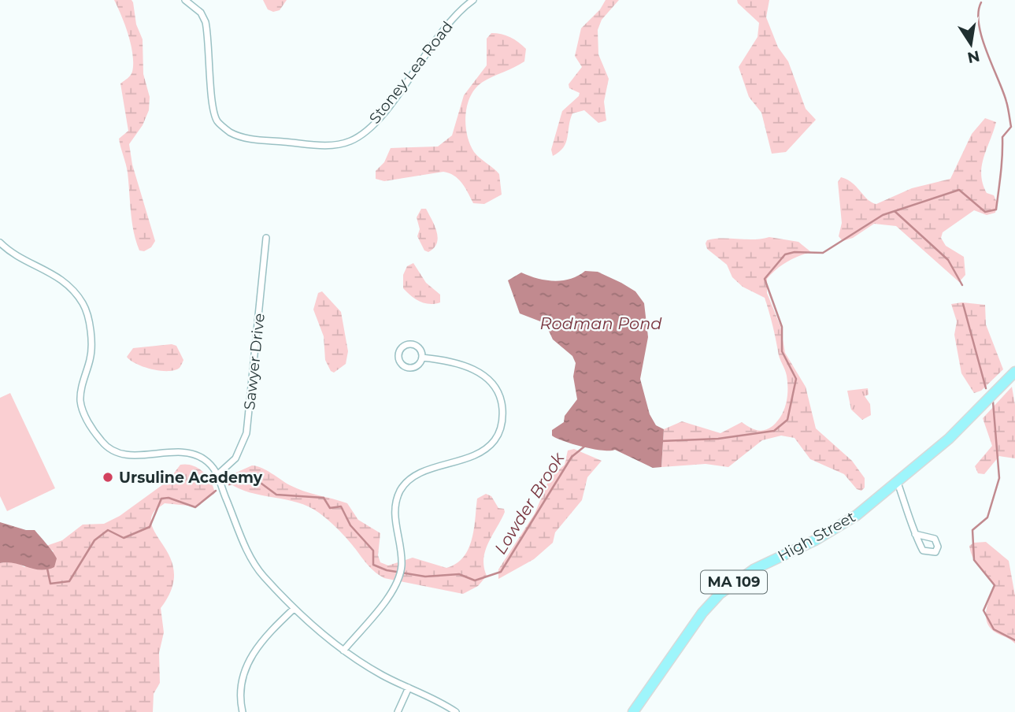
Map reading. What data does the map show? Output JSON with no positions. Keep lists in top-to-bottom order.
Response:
{
  "streets": {
    "main road": ["High Street", "MA 109"],
    "street": ["Stoney Lea Road", "Sawyer Drive"]
  },
  "water": ["Rodman Pond", "Lowder Brook"],
  "places": ["Ursuline Academy"],
  "north": "bottom"
}
